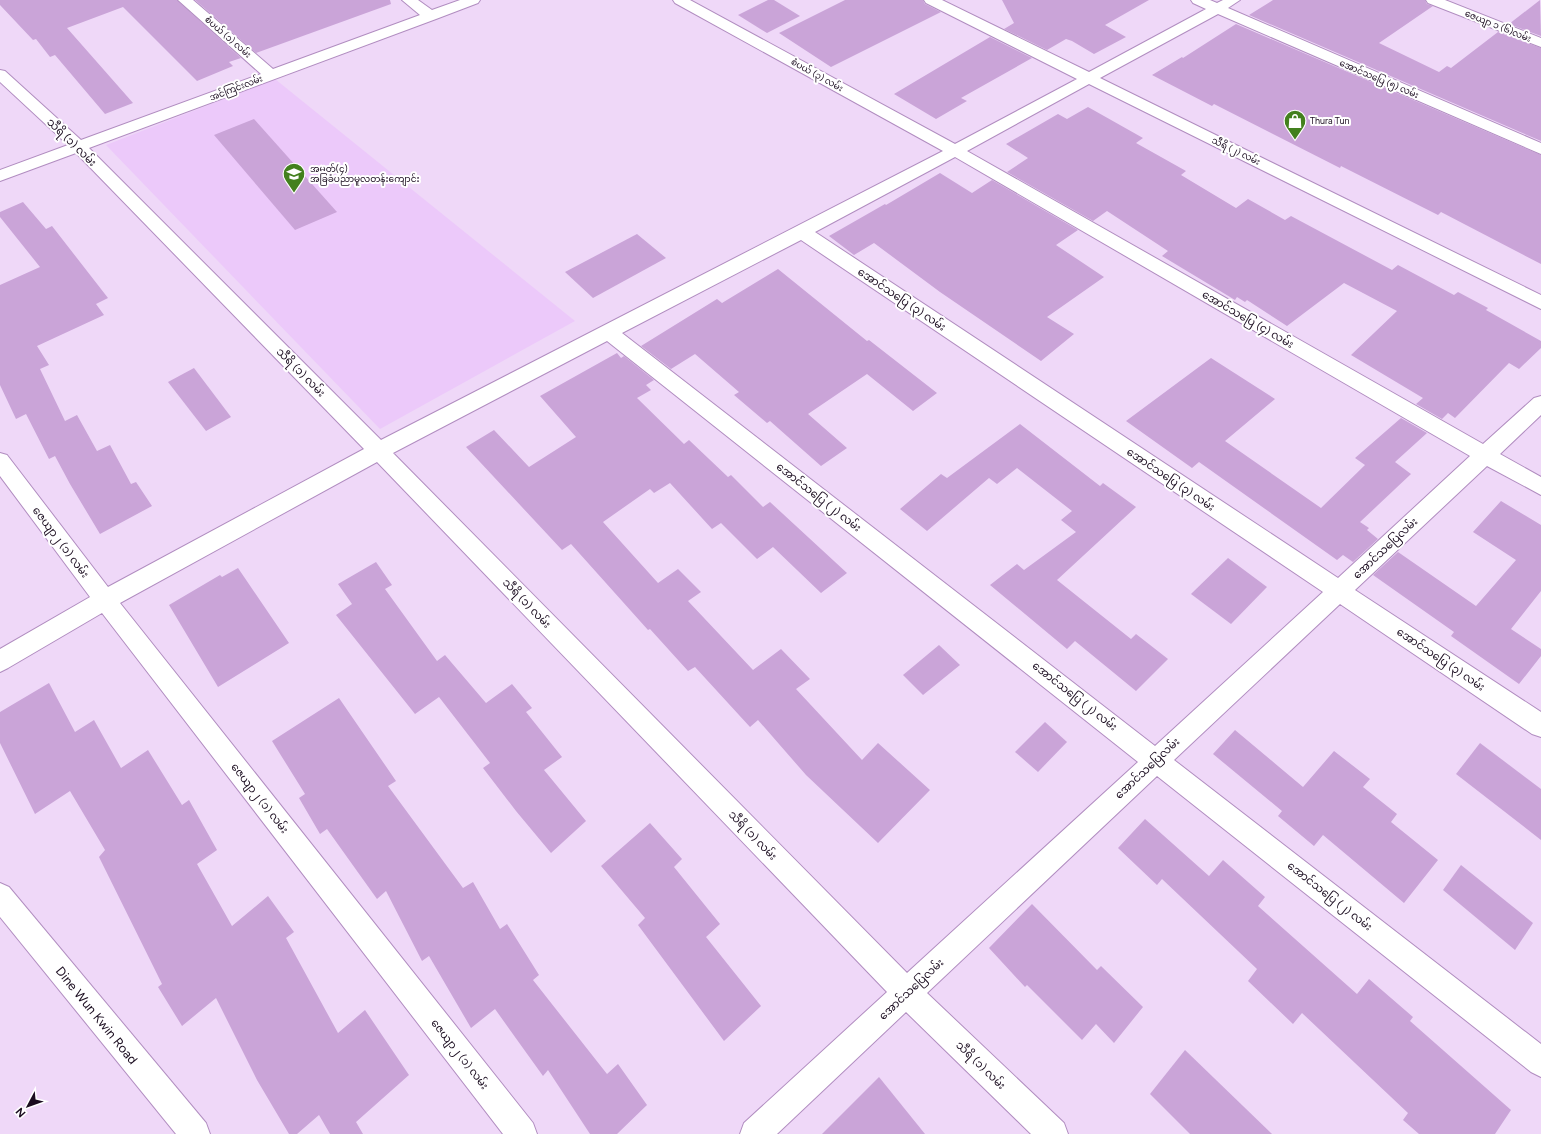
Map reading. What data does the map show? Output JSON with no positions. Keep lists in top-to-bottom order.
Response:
{
  "streets": {
    "street": [
      "ဇေယျာ ၁ (၆)လမ်း",
      "စံပယ် (၁) လမ်း",
      "စံပယ် (၃) လမ်း",
      "အောင်သပြေ (၅) လမ်း",
      "အင်ကြင်းလမ်း",
      "သီရိ (၁) လမ်း",
      "သီရိ (၂) လမ်း",
      "အောင်သပြေ (၃) လမ်း",
      "အောင်သပြေ (၄) လမ်း",
      "အောင်သပြေ (၂) လမ်း",
      "ဇေယျာ၂ (၁) လမ်း",
      "အောင်သပြေလမ်း",
      "Dine Wun Kwin Road"
    ]
  },
  "crossings": [
    ["စံပယ် (၁) လမ်း", "အင်ကြင်းလမ်း"],
    ["စံပယ် (၃) လမ်း", "အောင်သပြေ (၄) လမ်း"],
    ["အင်ကြင်းလမ်း", "သီရိ (၁) လမ်း"],
    ["သီရိ (၁) လမ်း", "အောင်သပြေလမ်း"],
    ["အောင်သပြေ (၃) လမ်း", "အောင်သပြေလမ်း"],
    ["အောင်သပြေ (၄) လမ်း", "အောင်သပြေလမ်း"],
    ["အောင်သပြေ (၂) လမ်း", "အောင်သပြေလမ်း"]
  ],
  "places": {
    "shop": ["Thura Tun"],
    "school or university": ["အမှတ်(၄) အခြခံပညာမူလတန်းကျောင်း"]
  },
  "north": "bottom left"
}
